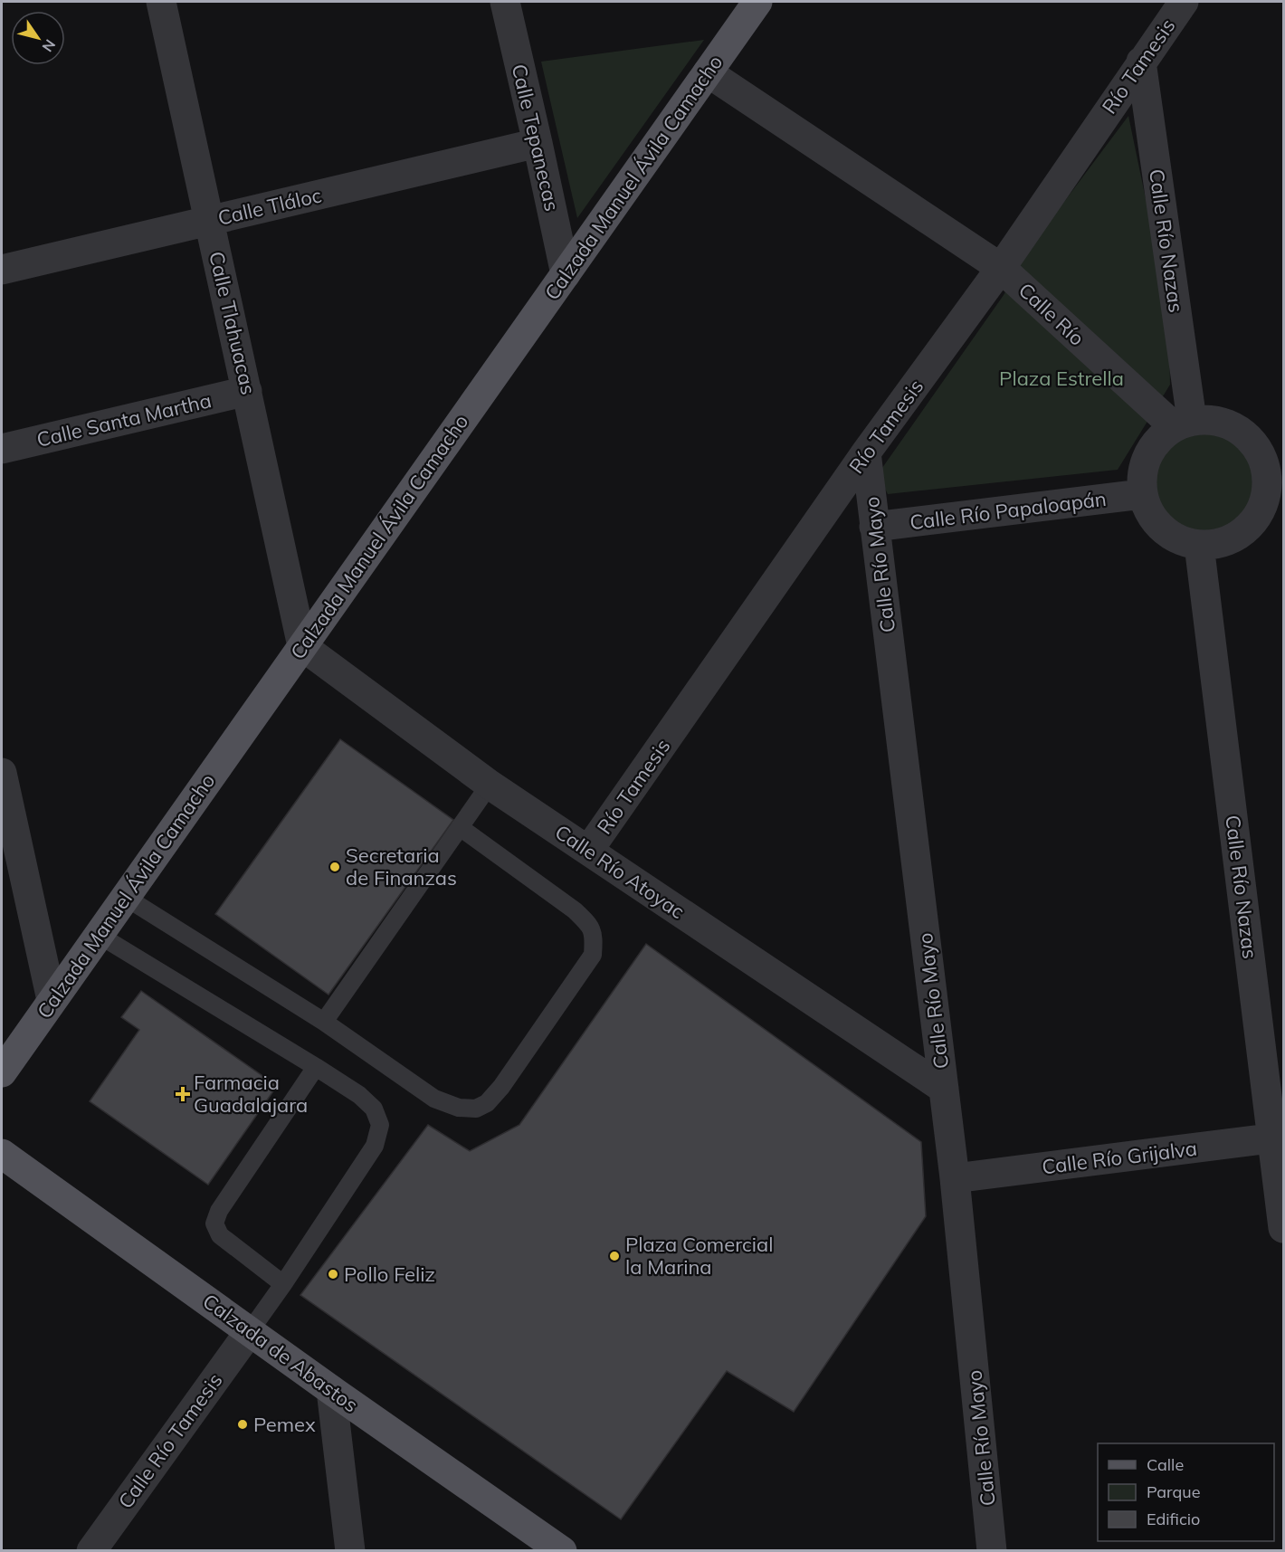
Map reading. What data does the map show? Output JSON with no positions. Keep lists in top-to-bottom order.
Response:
{
  "streets": {
    "main road": ["Calzada Manuel Ávila Camacho", "Calzada de Abastos"],
    "street": [
      "Río Tamesis",
      "Calle Tepanecas",
      "Calle Tláloc",
      "Calle Río Nazas",
      "Calle Río",
      "Calle Tlahuacas",
      "Calle Santa Martha",
      "Calle Río Papaloapán",
      "Calle Río Mayo",
      "Calle Río Atoyac",
      "Calle Río Grijalva",
      "Calle Río Tamesis"
    ]
  },
  "crossings": [
    ["Río Tamesis", "Calle Río Nazas"],
    ["Río Tamesis", "Calle Río"],
    ["Río Tamesis", "Calle Río Mayo"],
    ["Río Tamesis", "Calle Río Atoyac"],
    ["Calle Tepanecas", "Calzada Manuel Ávila Camacho"],
    ["Calle Tepanecas", "Calle Tláloc"],
    ["Calzada Manuel Ávila Camacho", "Calle Tlahuacas"],
    ["Calzada Manuel Ávila Camacho", "Calle Río Atoyac"],
    ["Calle Tláloc", "Calle Tlahuacas"],
    ["Calle Río Nazas", "Calle Río"],
    ["Calle Río Nazas", "Calle Río Papaloapán"],
    ["Calle Río Nazas", "Calle Río Grijalva"],
    ["Calle Río", "Calle Río Papaloapán"],
    ["Calle Tlahuacas", "Calle Santa Martha"],
    ["Calle Tlahuacas", "Calle Río Atoyac"],
    ["Calle Río Papaloapán", "Calle Río Mayo"],
    ["Calle Río Mayo", "Calle Río Atoyac"],
    ["Calle Río Mayo", "Calle Río Grijalva"],
    ["Calzada de Abastos", "Calle Río Tamesis"]
  ],
  "parks": ["Plaza Estrella"],
  "places": {
    "other": [
      "Secretaria de Finanzas",
      "Plaza Comercial la Marina",
      "Pollo Feliz",
      "Pemex"
    ],
    "health": ["Farmacia Guadalajara"]
  },
  "legend": ["Calle", "Parque", "Edificio"],
  "north": "bottom right"
}
